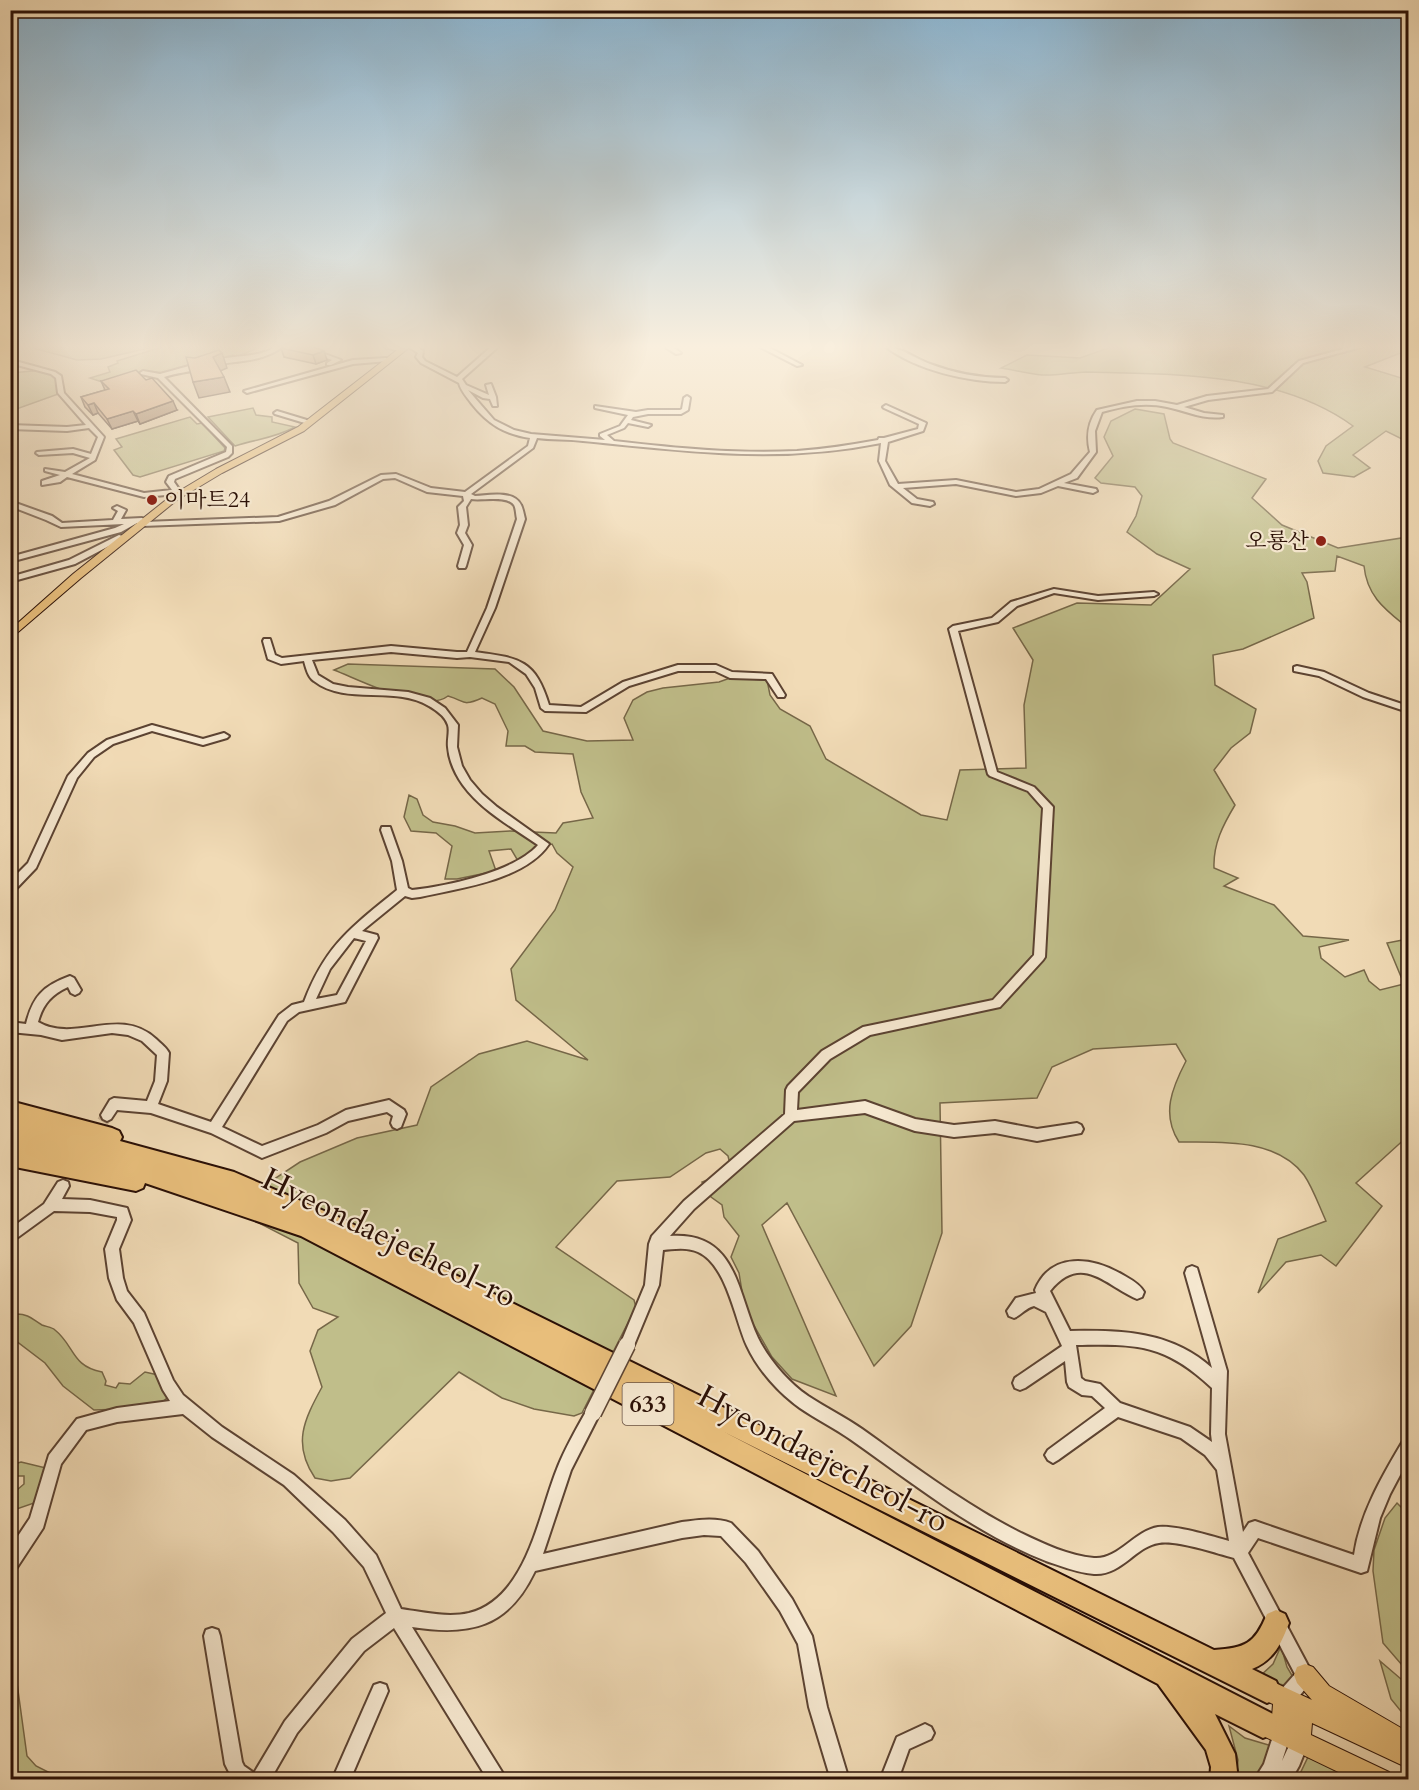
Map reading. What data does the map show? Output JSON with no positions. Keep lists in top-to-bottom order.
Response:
{
  "streets": {
    "highway": ["Hyeondaejecheol-ro", "633"]
  },
  "crossings": [
    ["Hyeondaejecheol-ro", "633"]
  ],
  "places": ["이마트24", "오룡산"]
}
